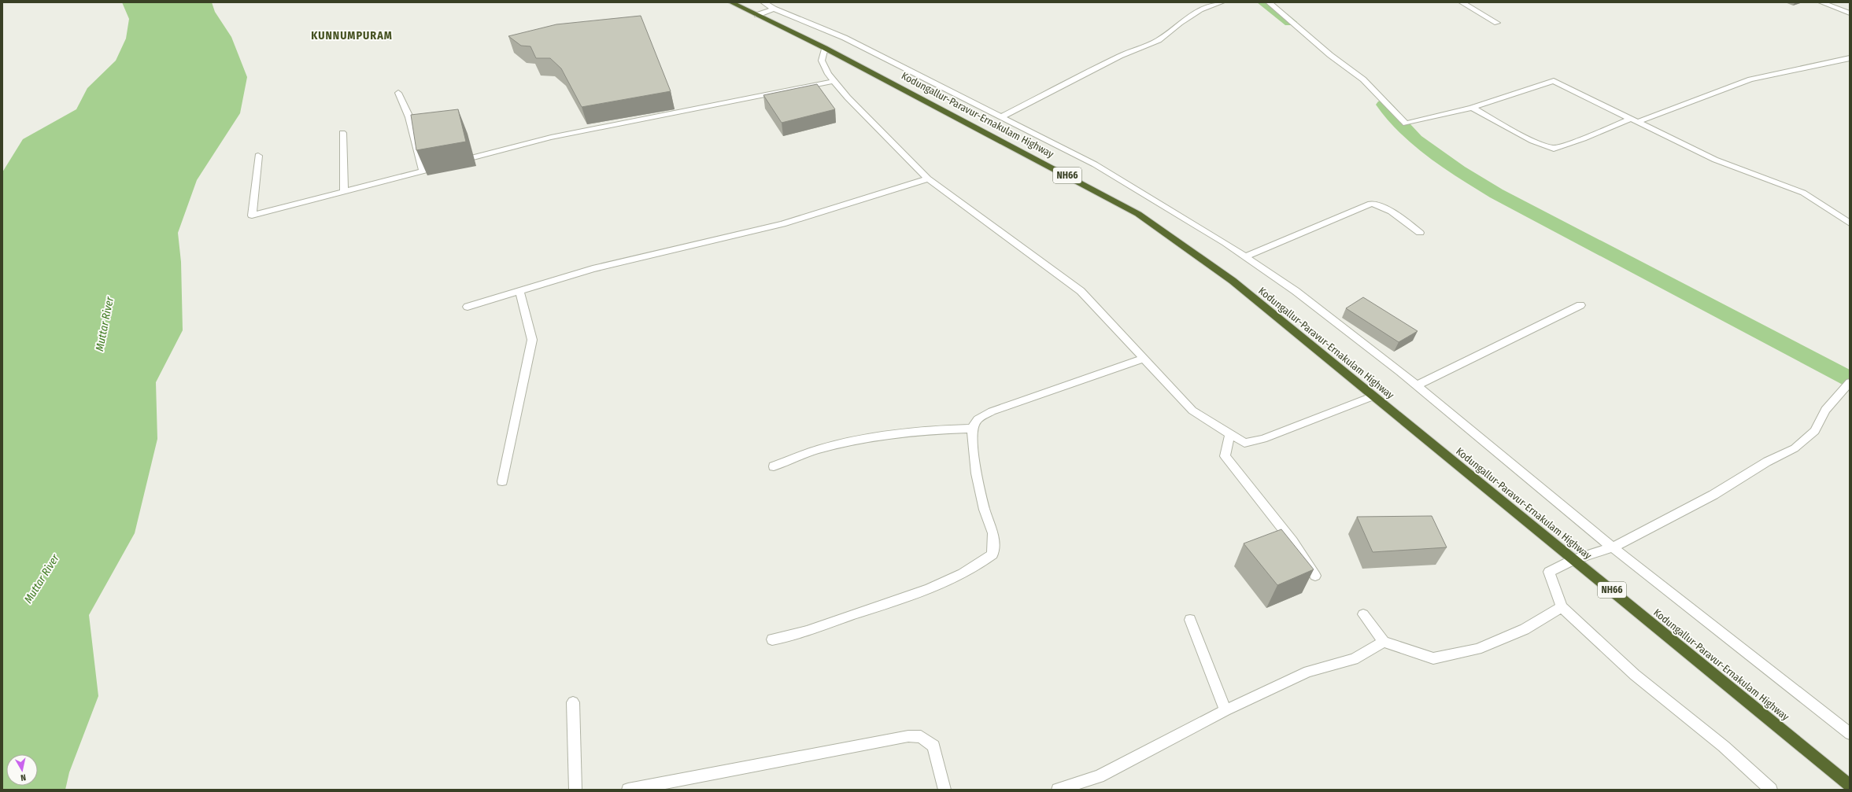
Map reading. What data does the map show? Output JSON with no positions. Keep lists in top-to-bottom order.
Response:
{
  "streets": {
    "highway": ["Kodungallur-Paravur-Ernakulam Highway", "NH66"]
  },
  "districts": ["KUNNUMPURAM"],
  "water": ["Muttar River"],
  "north": "bottom"
}
